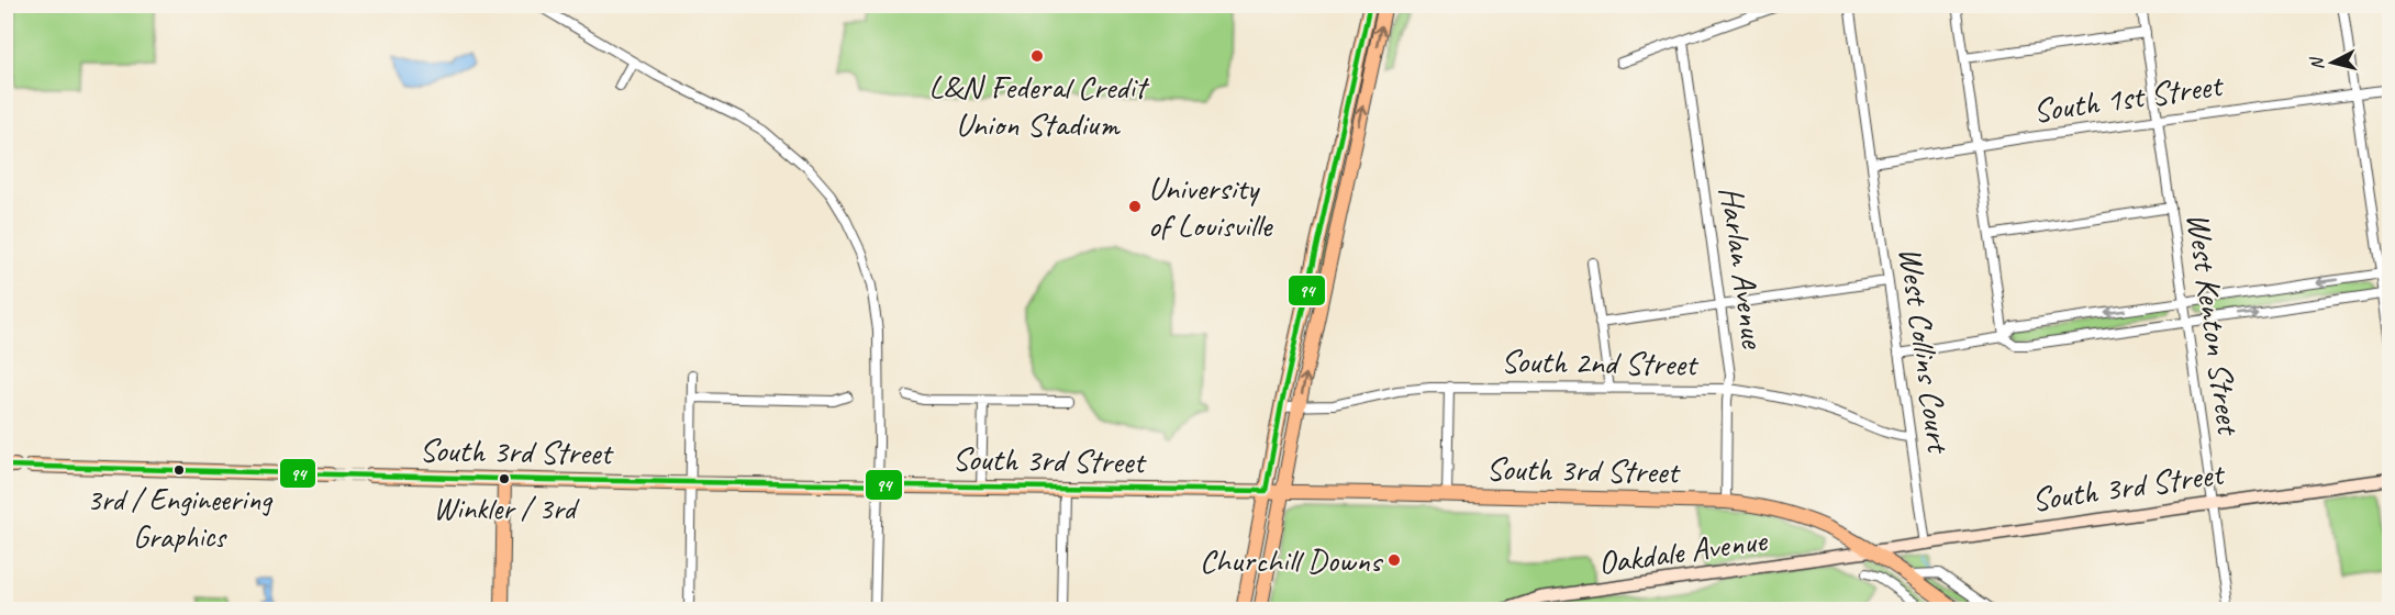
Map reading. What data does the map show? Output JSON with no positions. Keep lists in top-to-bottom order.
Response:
{
  "streets": {
    "main road": ["South 3rd Street", "Oakdale Avenue"],
    "street": [
      "South 1st Street",
      "Harlan Avenue",
      "West Kenton Street",
      "West Collins Court",
      "South 2nd Street"
    ]
  },
  "crossings": [
    ["South 1st Street", "West Kenton Street"],
    ["South 1st Street", "West Collins Court"],
    ["Harlan Avenue", "South 2nd Street"],
    ["Harlan Avenue", "South 3rd Street"],
    ["West Kenton Street", "South 3rd Street"],
    ["West Collins Court", "South 2nd Street"],
    ["West Collins Court", "South 3rd Street"],
    ["South 3rd Street", "Oakdale Avenue"]
  ],
  "places": [
    "L&N Federal Credit Union Stadium",
    "University of Louisville",
    "3rd / Engineering Graphics",
    "Winkler / 3rd",
    "Churchill Downs"
  ],
  "lines": ["transit line 94"],
  "north": "left"
}
